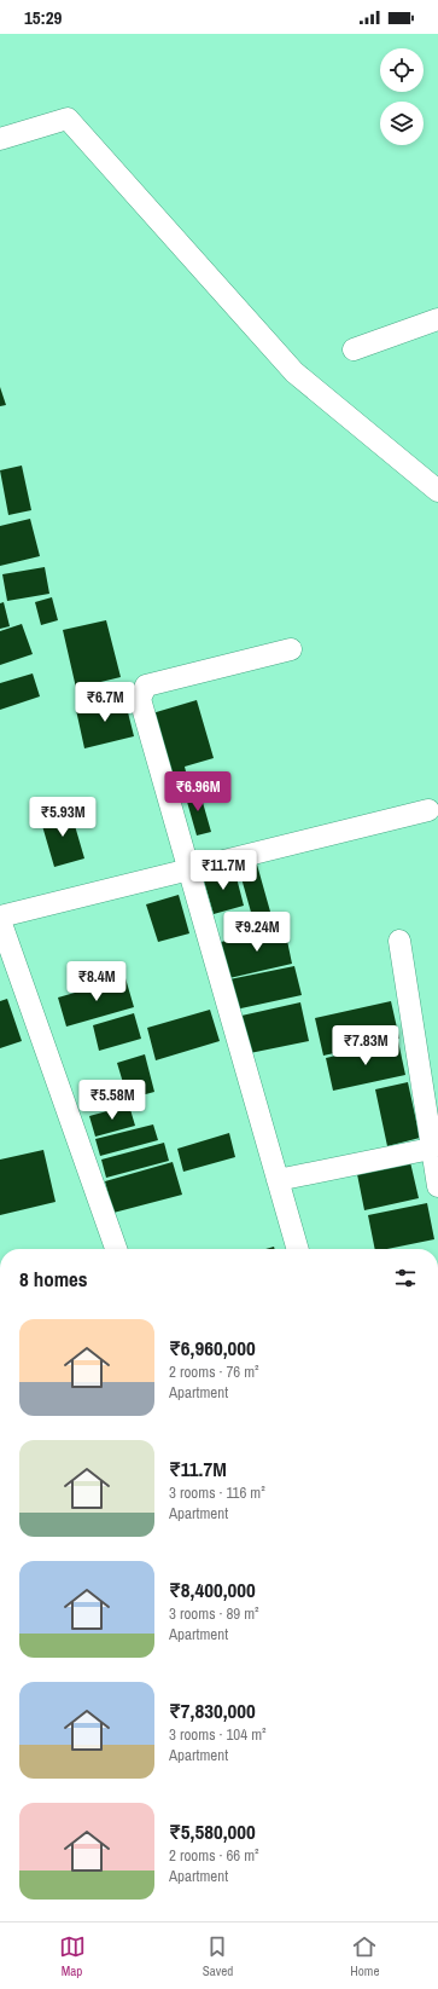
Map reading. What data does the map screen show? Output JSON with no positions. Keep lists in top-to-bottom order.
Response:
{
  "page": {
    "status": "15:29",
    "price": [
      "₹6.7M",
      "₹6.96M",
      "₹5.93M",
      "₹11.7M",
      "₹9.24M",
      "₹8.4M",
      "₹7.83M",
      "₹5.58M"
    ],
    "heading": "8 homes",
    "list": [
      {
        "name": "₹6,960,000",
        "note": "2 rooms · 76 m² · Apartment"
      },
      {
        "name": "₹11.7M",
        "note": "3 rooms · 116 m² · Apartment"
      },
      {
        "name": "₹8,400,000",
        "note": "3 rooms · 89 m² · Apartment"
      },
      {
        "name": "₹7,830,000",
        "note": "3 rooms · 104 m² · Apartment"
      },
      {
        "name": "₹5,580,000",
        "note": "2 rooms · 66 m² · Apartment"
      }
    ],
    "tabs": ["Map", "Saved", "Home"]
  }
}
